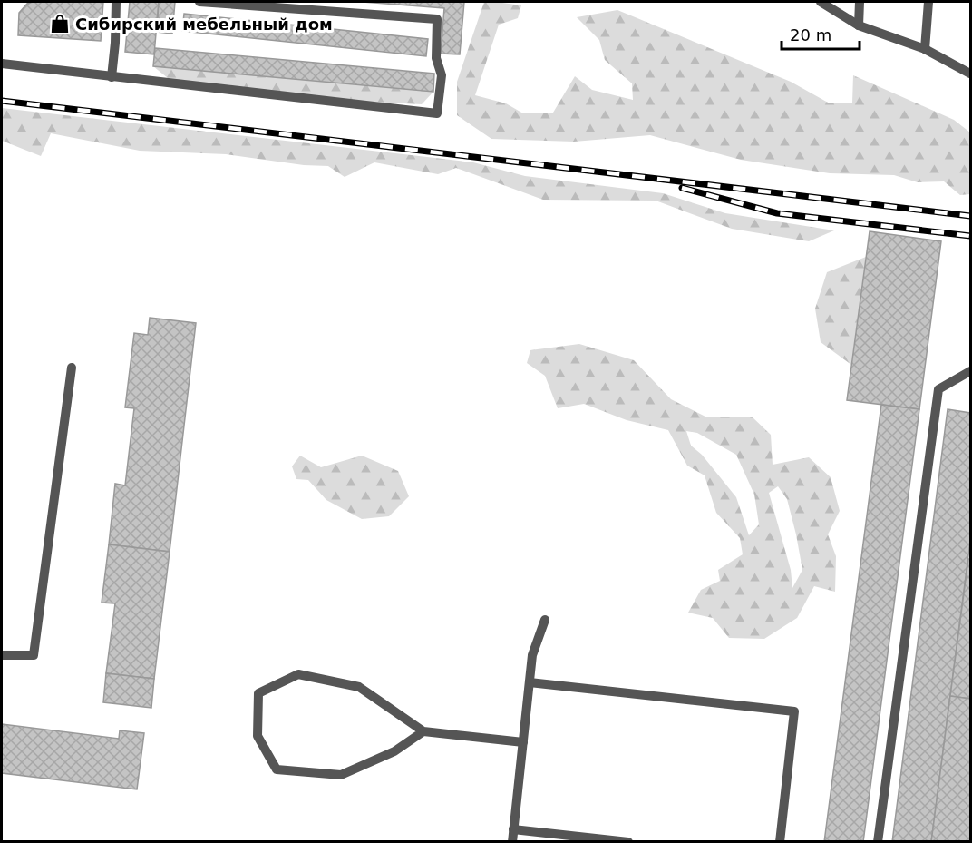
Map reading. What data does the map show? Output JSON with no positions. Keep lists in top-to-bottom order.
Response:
{
  "places": {
    "shop": ["Сибирский мебельный дом"]
  },
  "scale_bar": "20 m"
}
